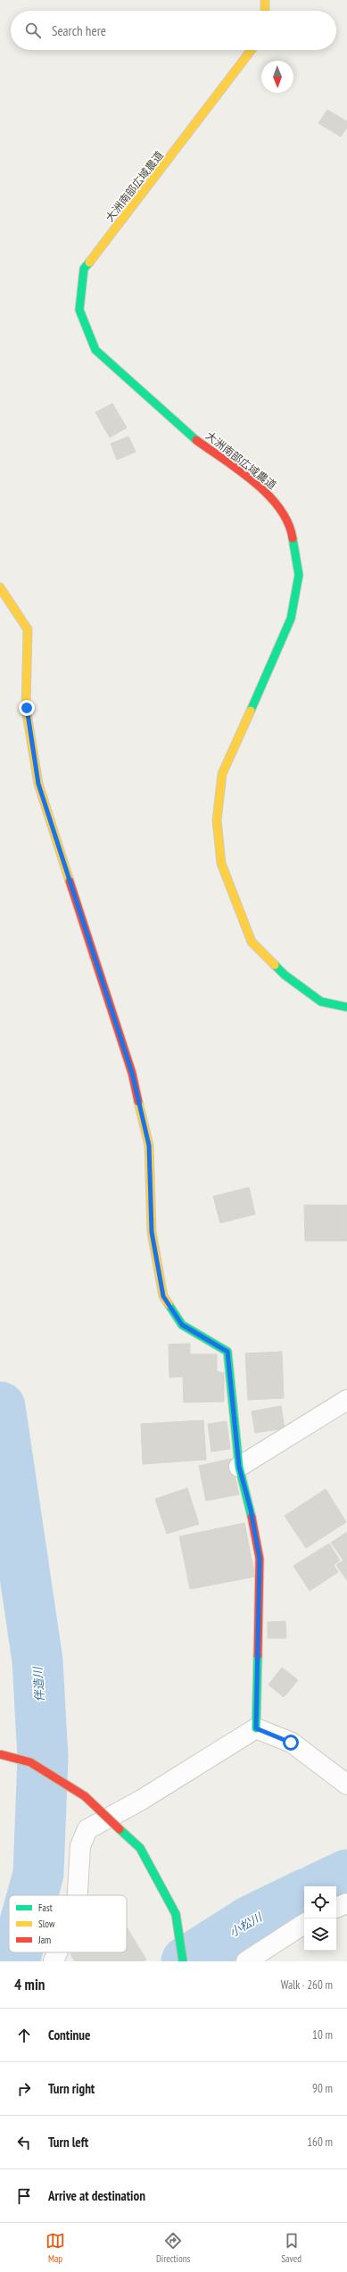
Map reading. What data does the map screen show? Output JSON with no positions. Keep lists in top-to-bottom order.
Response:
{
  "streets": {
    "main road": ["大洲南部広域農道"]
  },
  "water": ["伴造川", "小松川"],
  "legend": ["Fast", "Slow", "Jam"],
  "north": "bottom",
  "page": {
    "search": "Search here",
    "heading": ["4 min", "Walk · 260 m"],
    "list": [
      ["Continue", "10 m"],
      ["Turn right", "90 m"],
      ["Turn left", "160 m"],
      "Arrive at destination"
    ],
    "nav": ["Map", "Directions", "Saved"]
  }
}
